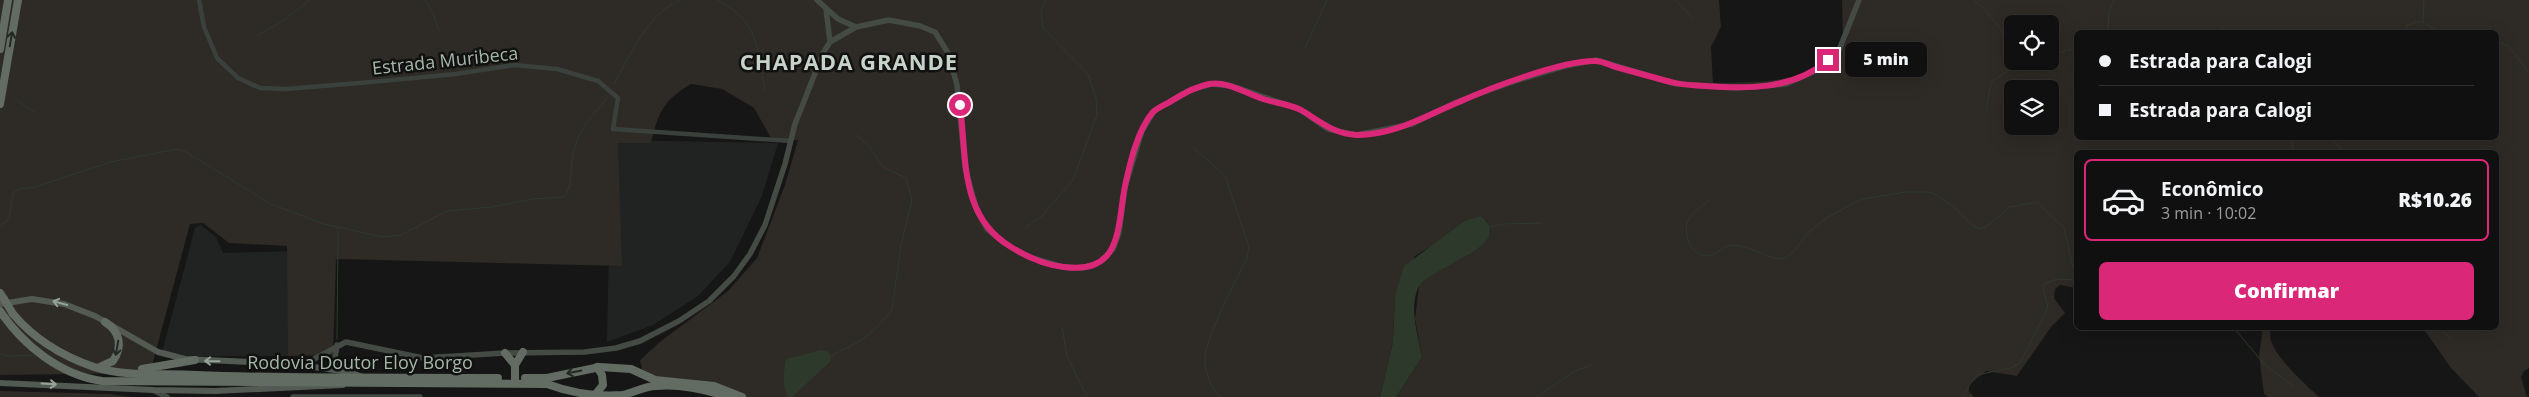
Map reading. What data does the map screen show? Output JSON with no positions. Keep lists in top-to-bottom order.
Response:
{
  "streets": {
    "highway": ["Rodovia Doutor Eloy Borgo"],
    "street": ["Estrada Muribeca"]
  },
  "districts": ["CHAPADA GRANDE"],
  "page": {
    "banner": ["Estrada para Calogi", "Estrada para Calogi"],
    "bubble": "5 min",
    "list": [
      {
        "name": "Econômico",
        "note": "3 min · 10:02",
        "value": "R$10.26"
      }
    ],
    "buttons": "Confirmar"
  }
}
